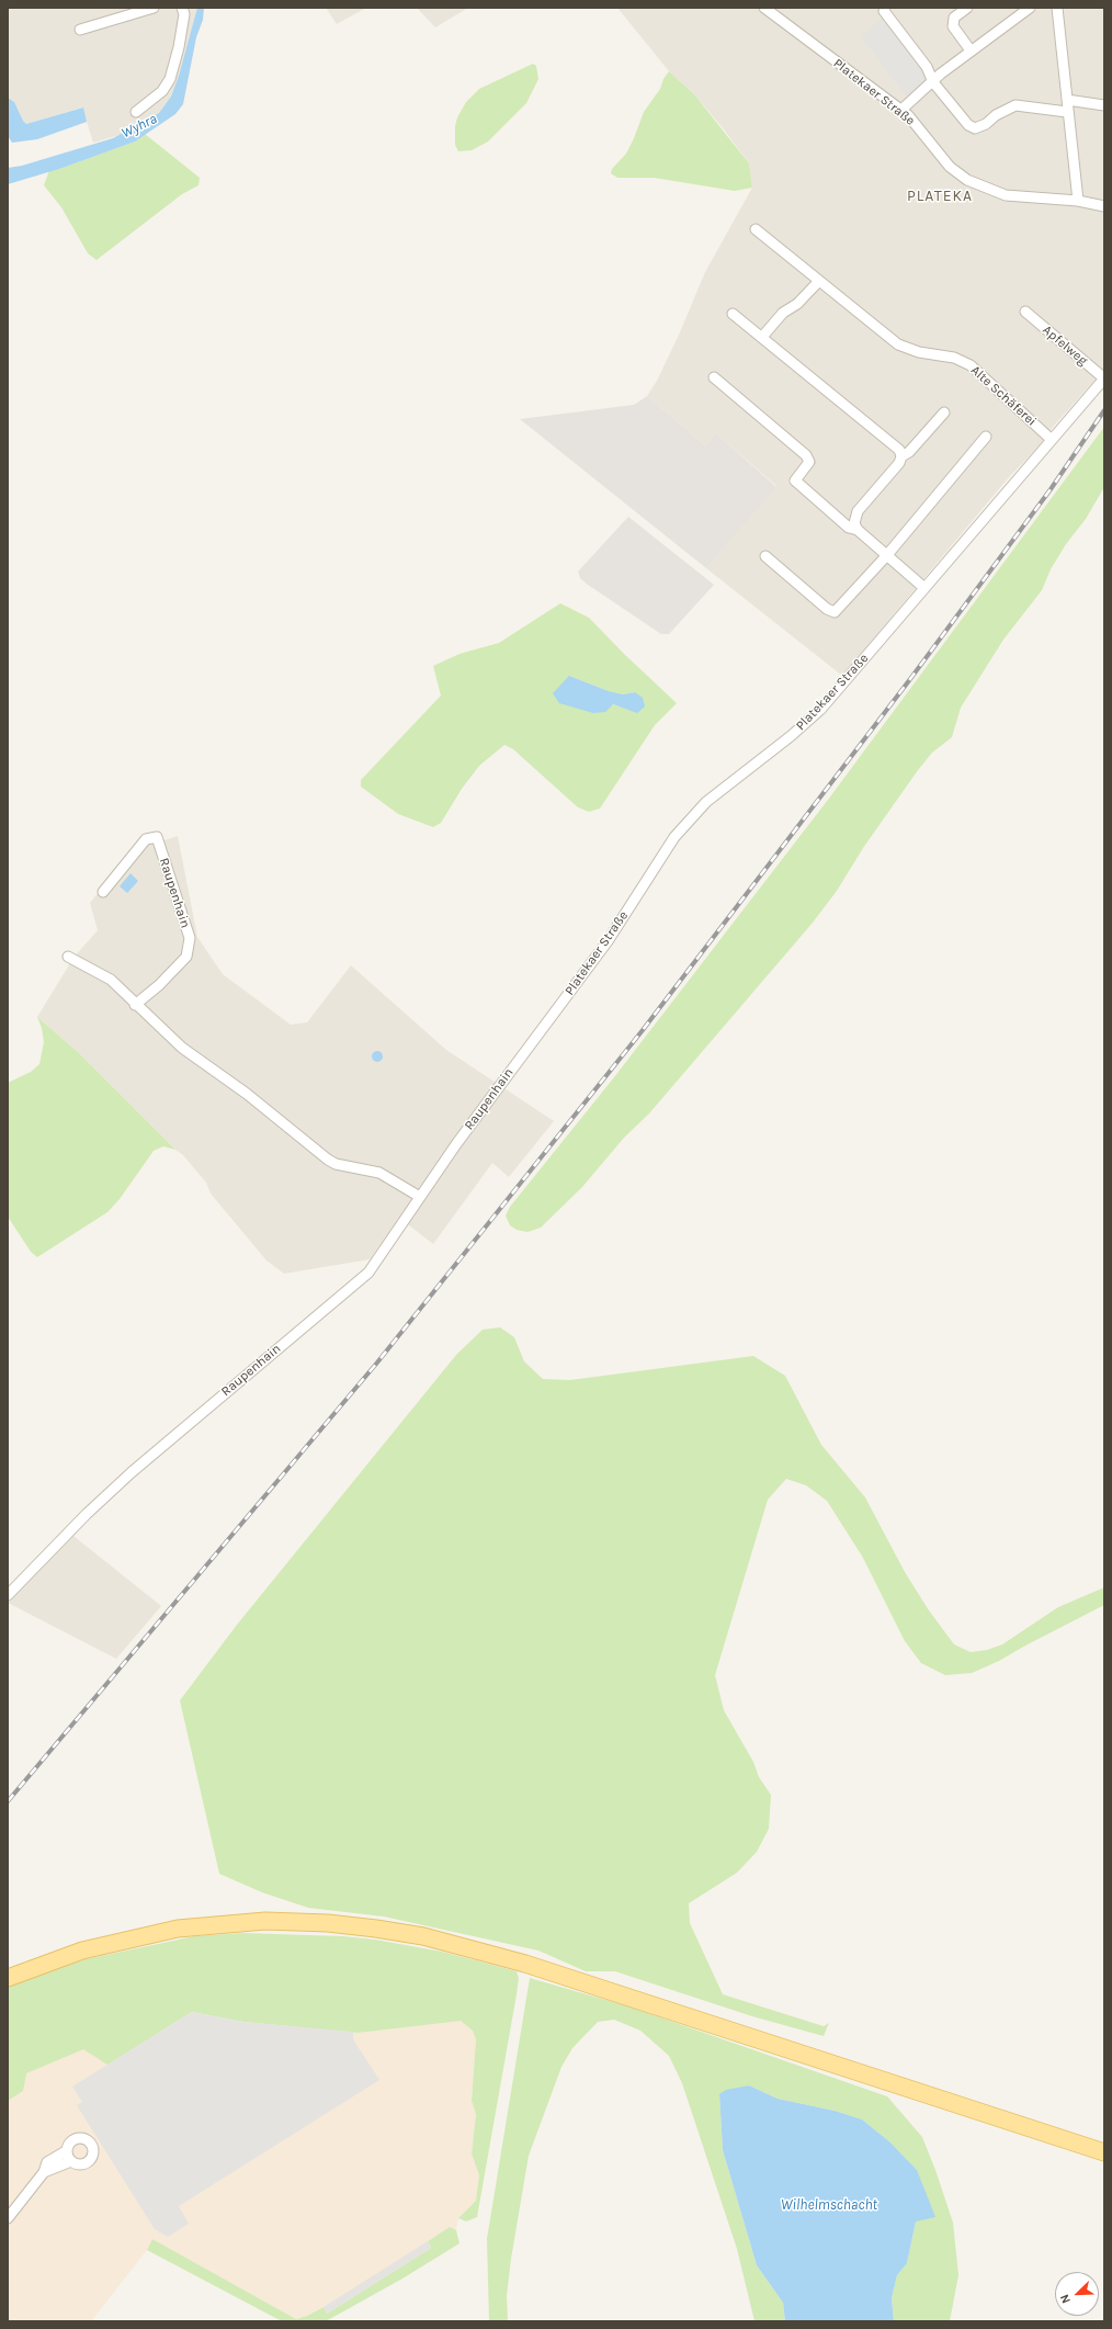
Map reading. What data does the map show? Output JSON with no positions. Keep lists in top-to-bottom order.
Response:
{
  "streets": {
    "street": [
      "Platekaer Straße",
      "Apfelweg",
      "Alte Schäferei",
      "Raupenhain"
    ]
  },
  "crossings": [
    ["Platekaer Straße", "Apfelweg"],
    ["Platekaer Straße", "Alte Schäferei"],
    ["Platekaer Straße", "Raupenhain"]
  ],
  "districts": ["PLATEKA"],
  "water": ["Wyhra", "Wilhelmschacht"],
  "north": "bottom left"
}
